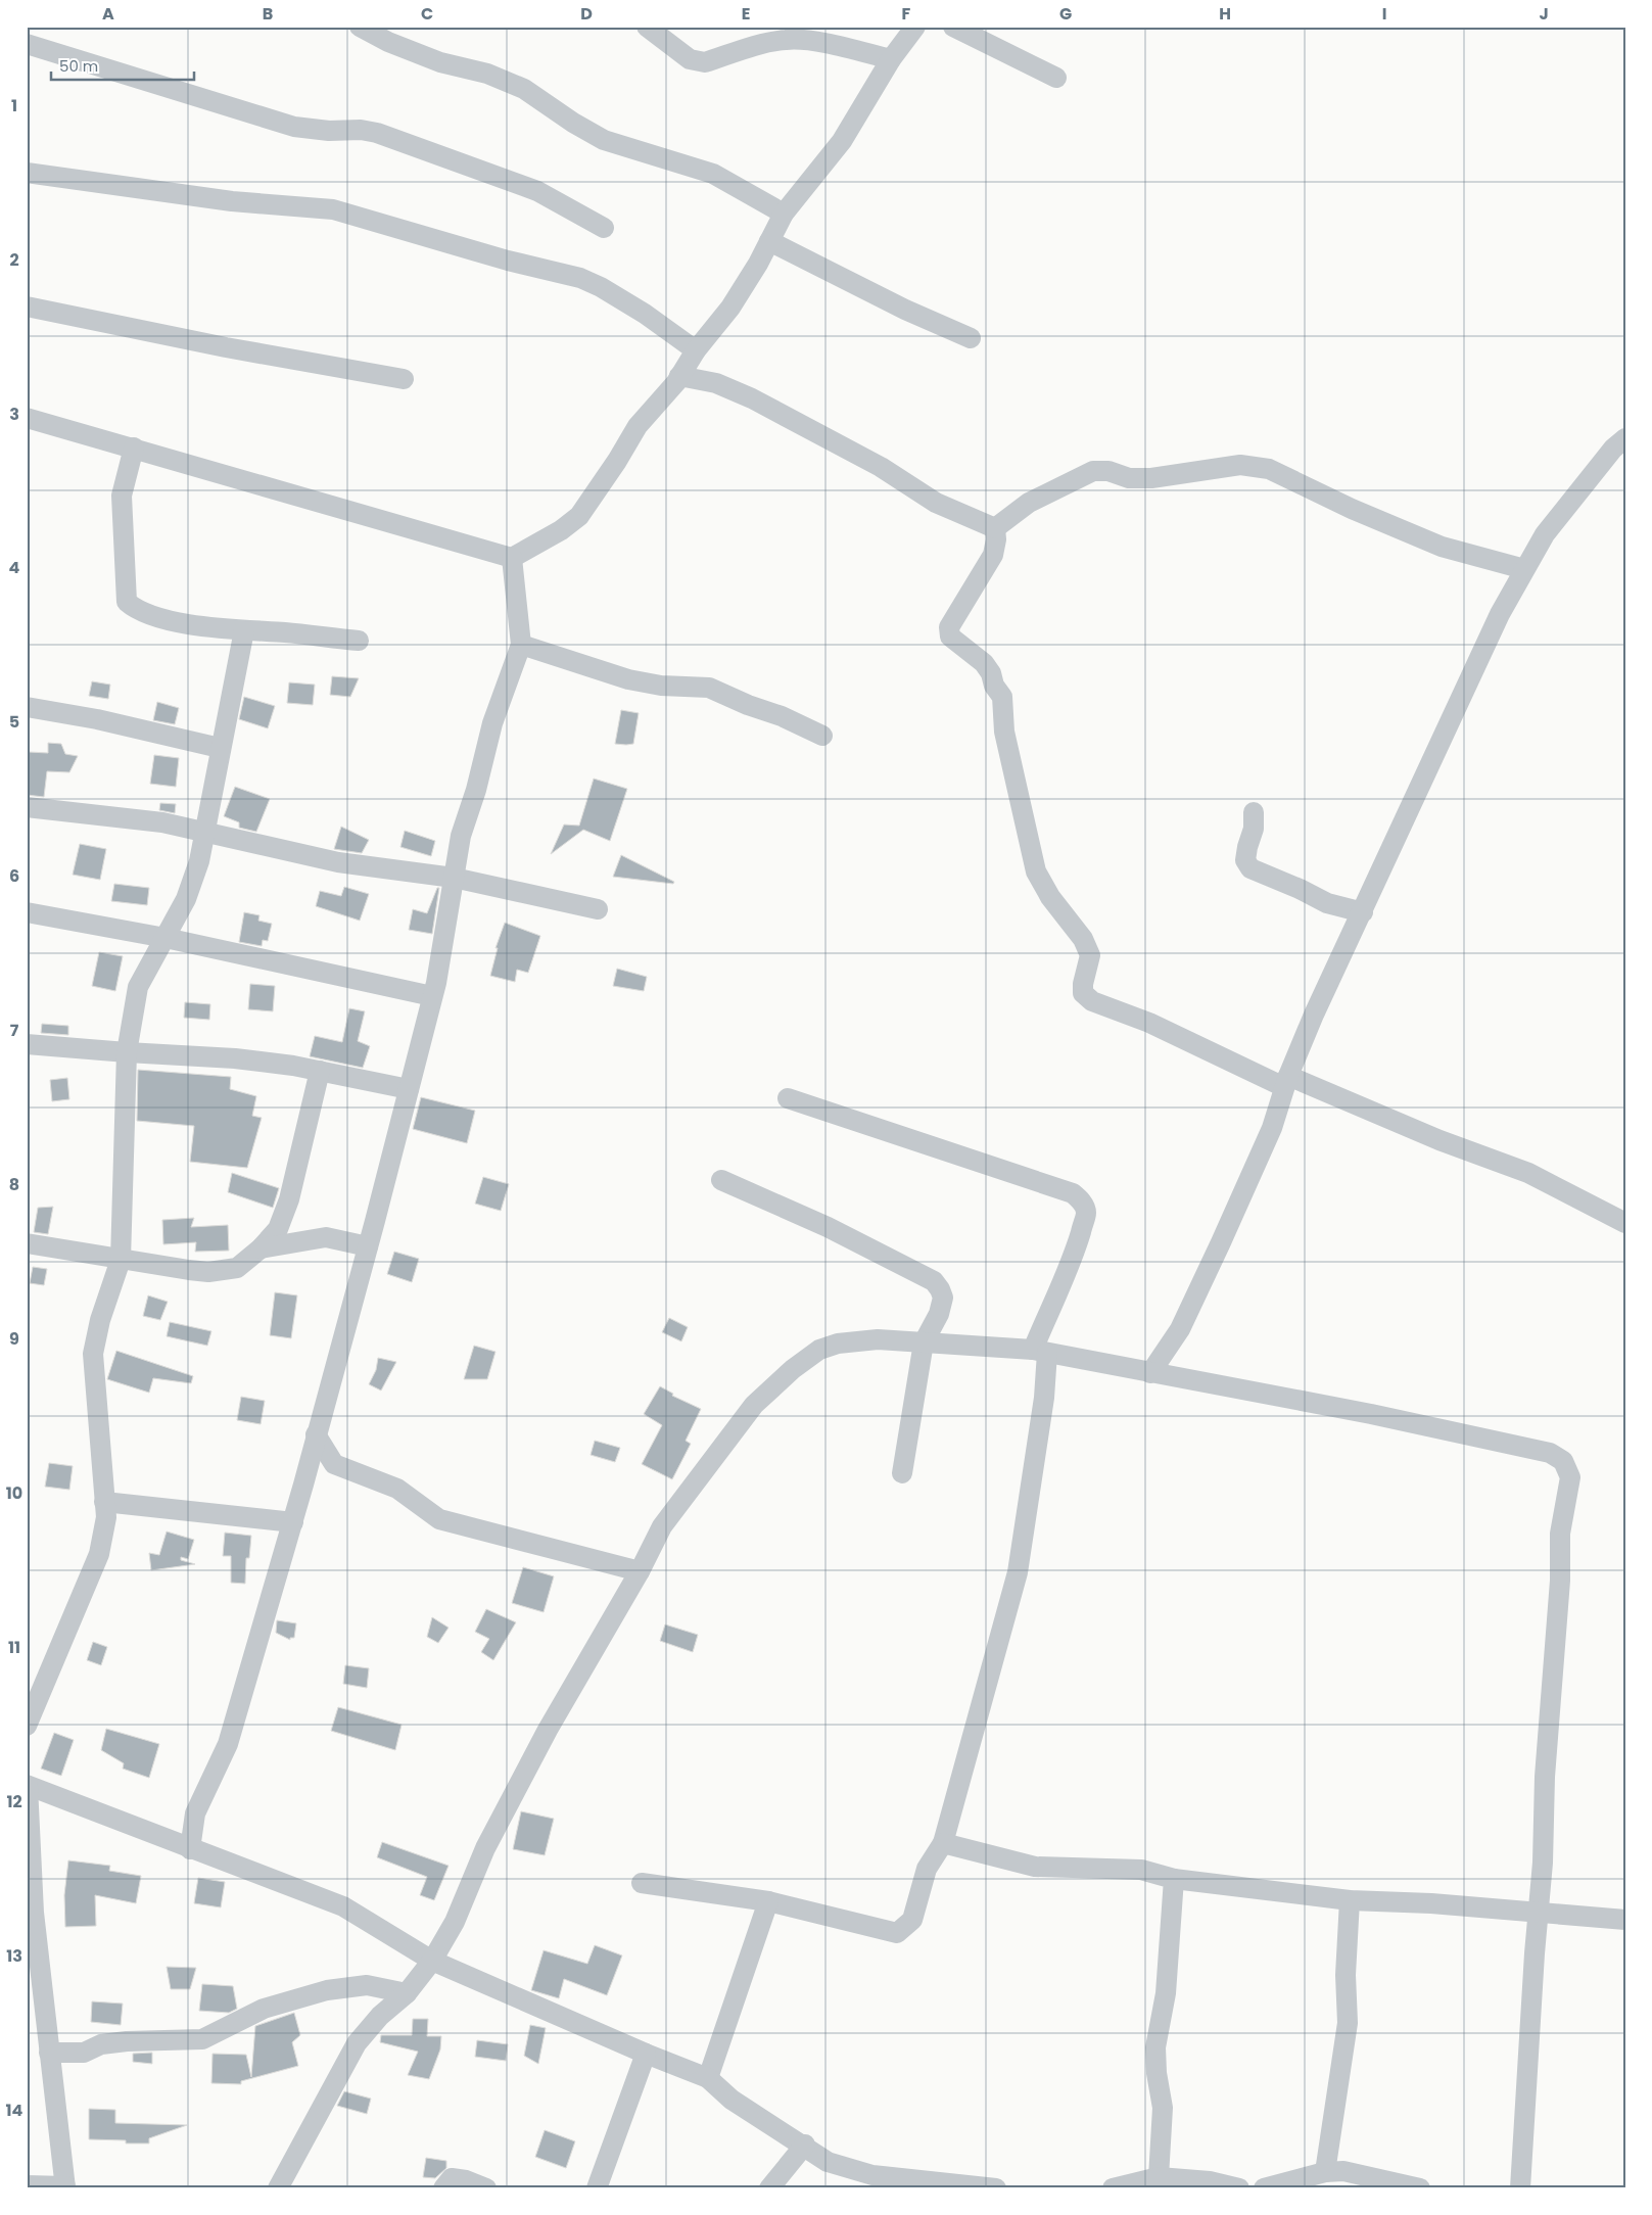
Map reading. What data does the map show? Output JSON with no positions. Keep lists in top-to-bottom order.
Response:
{
  "scale_bar": "50 m",
  "grid": {
    "columns": [
      "A",
      "B",
      "C",
      "D",
      "E",
      "F",
      "G",
      "H",
      "I",
      "J"
    ],
    "rows": [
      "1",
      "2",
      "3",
      "4",
      "5",
      "6",
      "7",
      "8",
      "9",
      "10",
      "11",
      "12",
      "13",
      "14"
    ]
  }
}
